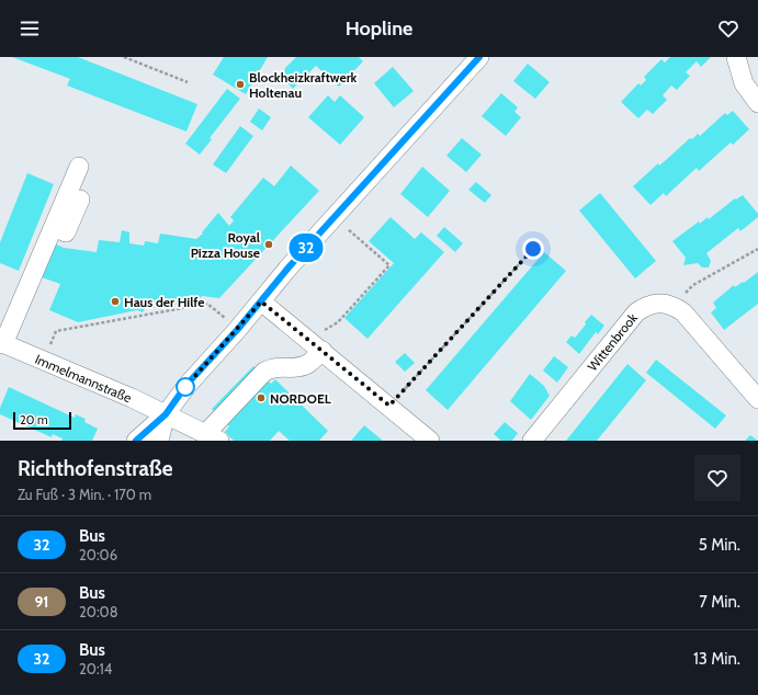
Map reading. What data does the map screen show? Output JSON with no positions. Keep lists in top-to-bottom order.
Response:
{
  "streets": {
    "street": ["Wittenbrook", "Immelmannstraße"]
  },
  "places": [
    "Blockheizkraftwerk Holtenau",
    "Royal Pizza House",
    "Haus der Hilfe",
    "NORDOEL"
  ],
  "lines": ["bus line 32"],
  "scale_bar": "20 m",
  "page": {
    "header": "Hopline",
    "on_map": "32",
    "scale": "20 m",
    "heading": ["Richthofenstraße", "Zu Fuß · 3 Min. · 170 m"],
    "list": [
      {
        "mark": "32",
        "name": "Bus",
        "note": "20:06",
        "value": "5 Min."
      },
      {
        "mark": "91",
        "name": "Bus",
        "note": "20:08",
        "value": "7 Min."
      },
      {
        "mark": "32",
        "name": "Bus",
        "note": "20:14",
        "value": "13 Min."
      }
    ]
  }
}
